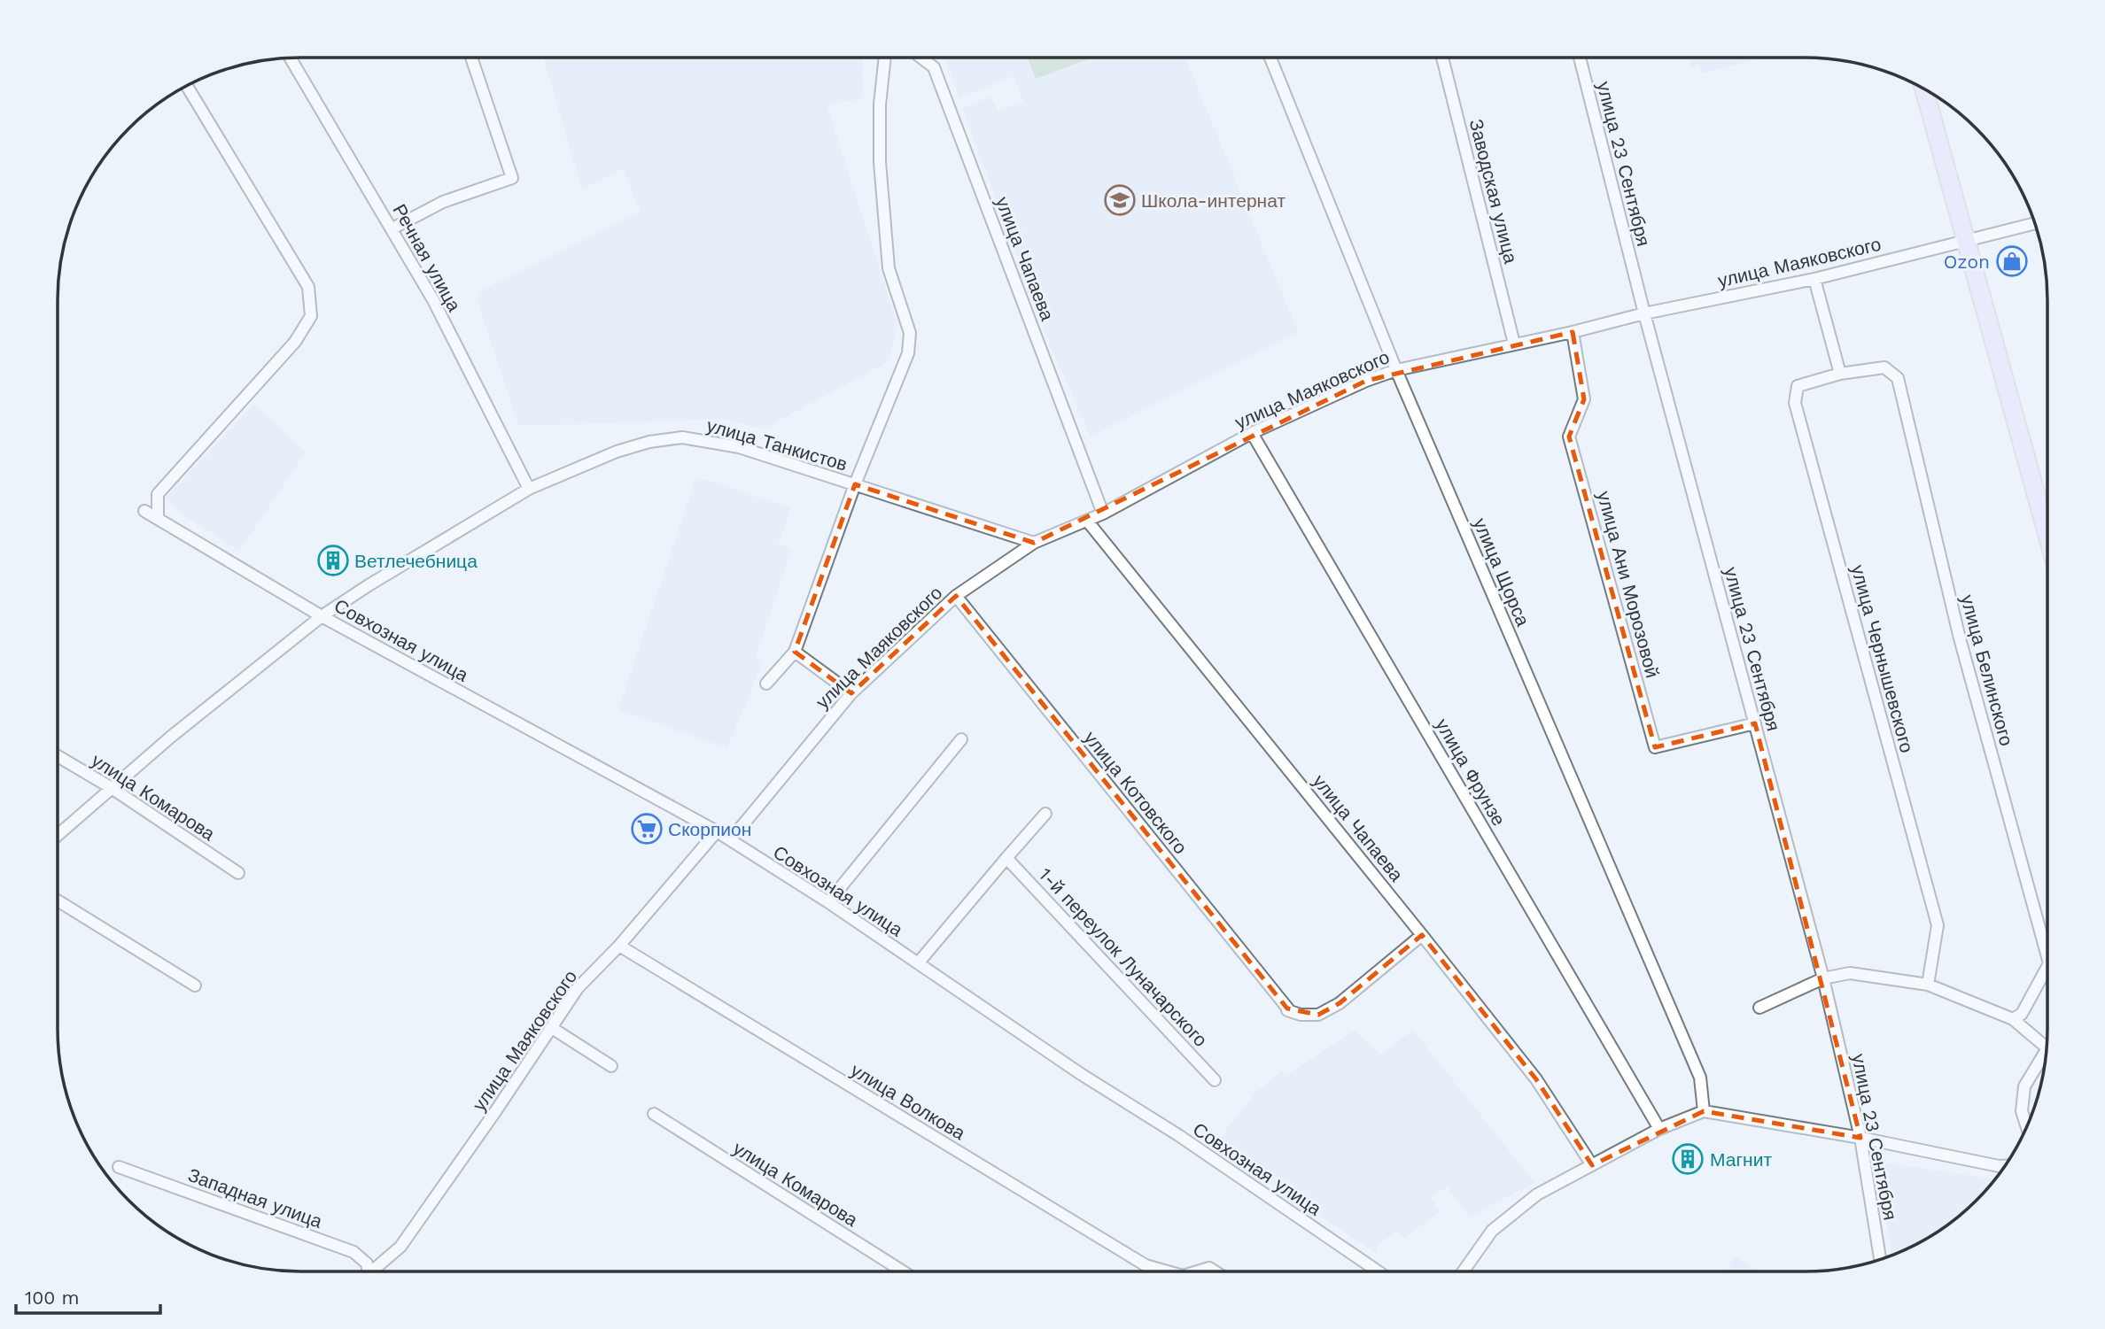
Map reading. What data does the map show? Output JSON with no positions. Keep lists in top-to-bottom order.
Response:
{
  "streets": {
    "street": [
      "улица 23 Сентября",
      "Заводская улица",
      "Речная улица",
      "улица Чапаева",
      "улица Маяковского",
      "улица Танкистов",
      "улица Щорса",
      "улица Ани Морозовой",
      "Совхозная улица",
      "улица Чернышевского",
      "улица Белинского",
      "улица Фрунзе",
      "улица Котовского",
      "улица Комарова",
      "1-й переулок Луначарского",
      "улица Волкова",
      "Западная улица"
    ]
  },
  "crossings": [
    ["улица 23 Сентября", "улица Маяковского"],
    ["улица 23 Сентября", "улица Ани Морозовой"],
    ["Заводская улица", "улица Маяковского"],
    ["Речная улица", "улица Танкистов"],
    ["улица Чапаева", "улица Маяковского"],
    ["улица Чапаева", "улица Котовского"],
    ["улица Маяковского", "улица Щорса"],
    ["улица Маяковского", "улица Ани Морозовой"],
    ["улица Маяковского", "Совхозная улица"],
    ["улица Маяковского", "улица Фрунзе"],
    ["улица Маяковского", "улица Котовского"],
    ["улица Маяковского", "улица Волкова"],
    ["улица Танкистов", "Совхозная улица"],
    ["улица Танкистов", "улица Комарова"],
    ["улица Чернышевского", "улица Белинского"]
  ],
  "places": {
    "school or university": ["Школа-интернат"],
    "shop": ["Ozon"],
    "building": ["Ветлечебница", "Магнит"],
    "supermarket": ["Скорпион"]
  },
  "scale_bar": "100 m"
}
